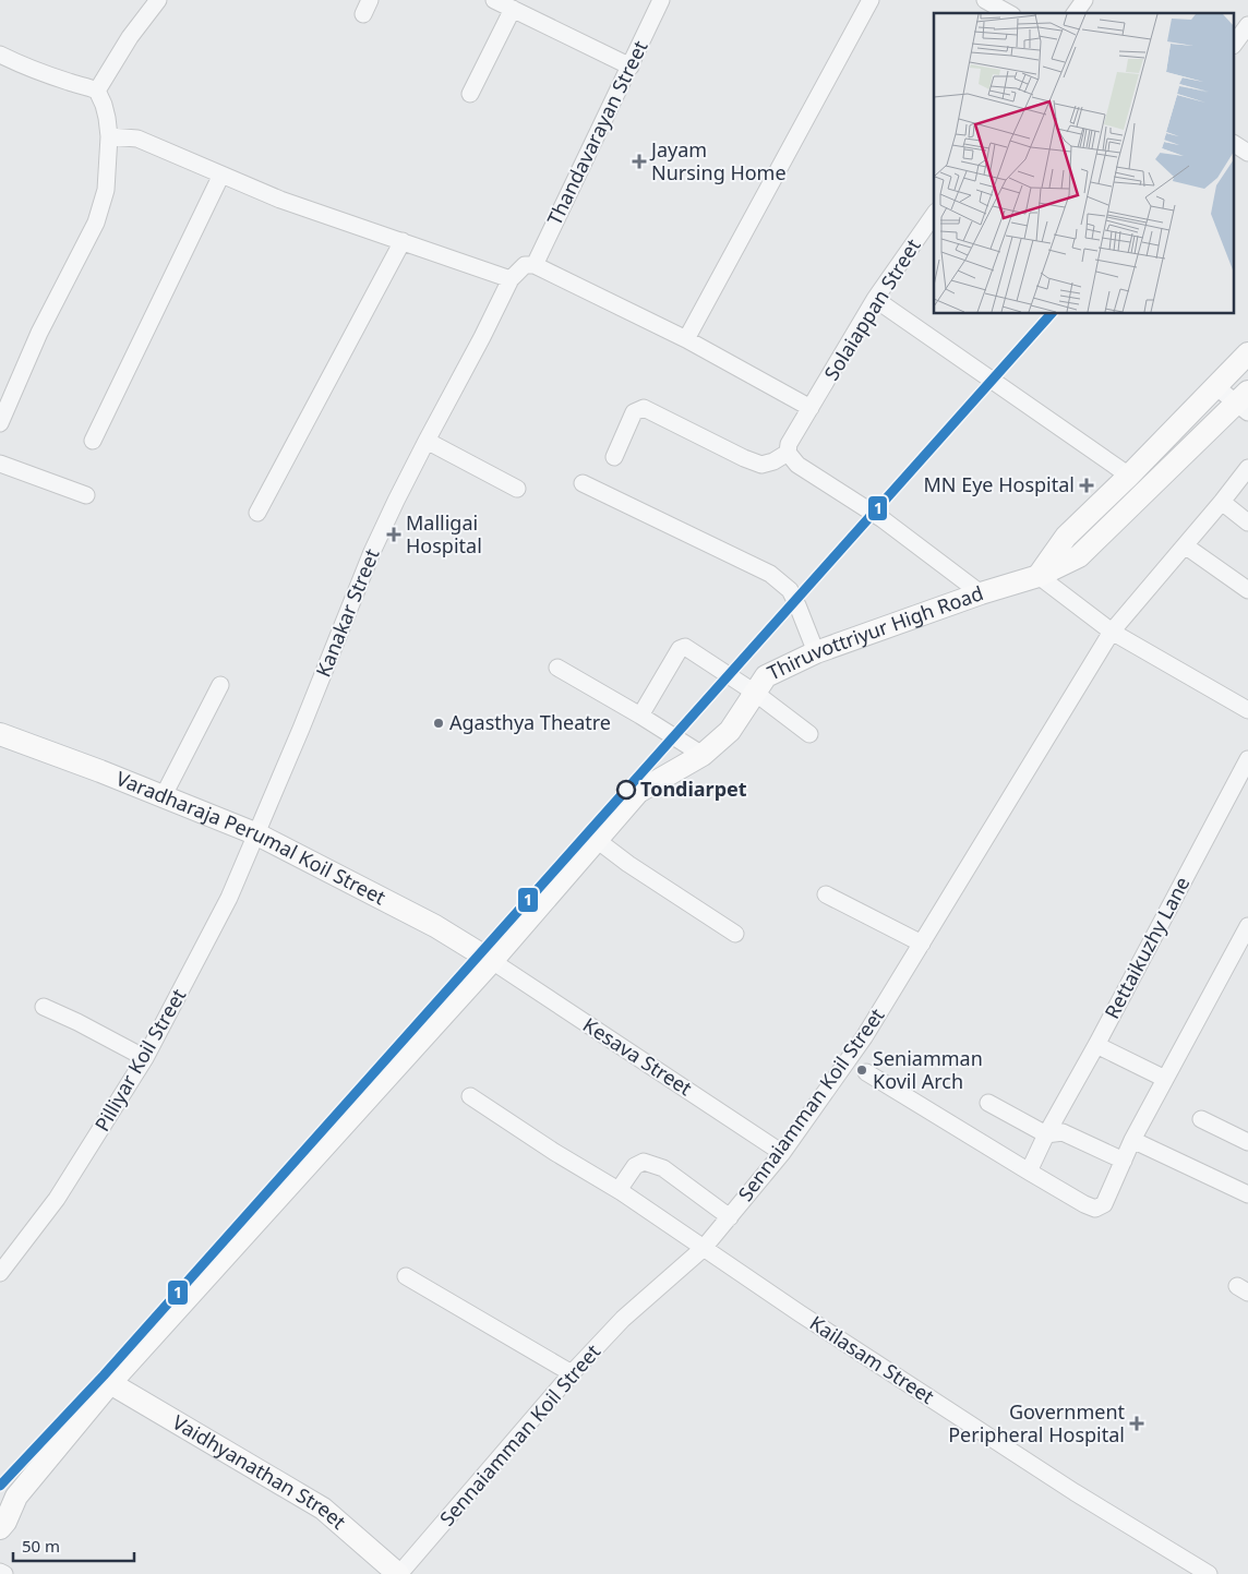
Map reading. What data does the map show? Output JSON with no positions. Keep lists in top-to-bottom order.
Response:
{
  "streets": {
    "main road": ["Thiruvottriyur High Road", "Varadharaja Perumal Koil Street", "Vaidhyanathan Street"],
    "street": [
      "Thandavarayan Street",
      "Solaiappan Street",
      "Kanakar Street",
      "Rettaikuzhy Lane",
      "Kesava Street",
      "Pilliyar Koil Street",
      "Sennaiamman Koil Street",
      "Kailasam Street"
    ]
  },
  "crossings": [
    ["Kanakar Street", "Varadharaja Perumal Koil Street"],
    ["Kanakar Street", "Pilliyar Koil Street"],
    ["Thiruvottriyur High Road", "Varadharaja Perumal Koil Street"],
    ["Thiruvottriyur High Road", "Kesava Street"],
    ["Thiruvottriyur High Road", "Vaidhyanathan Street"],
    ["Varadharaja Perumal Koil Street", "Kesava Street"],
    ["Varadharaja Perumal Koil Street", "Pilliyar Koil Street"],
    ["Kesava Street", "Sennaiamman Koil Street"],
    ["Sennaiamman Koil Street", "Kailasam Street"],
    ["Sennaiamman Koil Street", "Vaidhyanathan Street"]
  ],
  "places": {
    "health": [
      "Jayam Nursing Home",
      "MN Eye Hospital",
      "Malligai Hospital",
      "Government Peripheral Hospital"
    ],
    "other": ["Agasthya Theatre", "Tondiarpet", "Seniamman Kovil Arch"]
  },
  "lines": ["transit line 1"],
  "scale_bar": "50 m"
}
